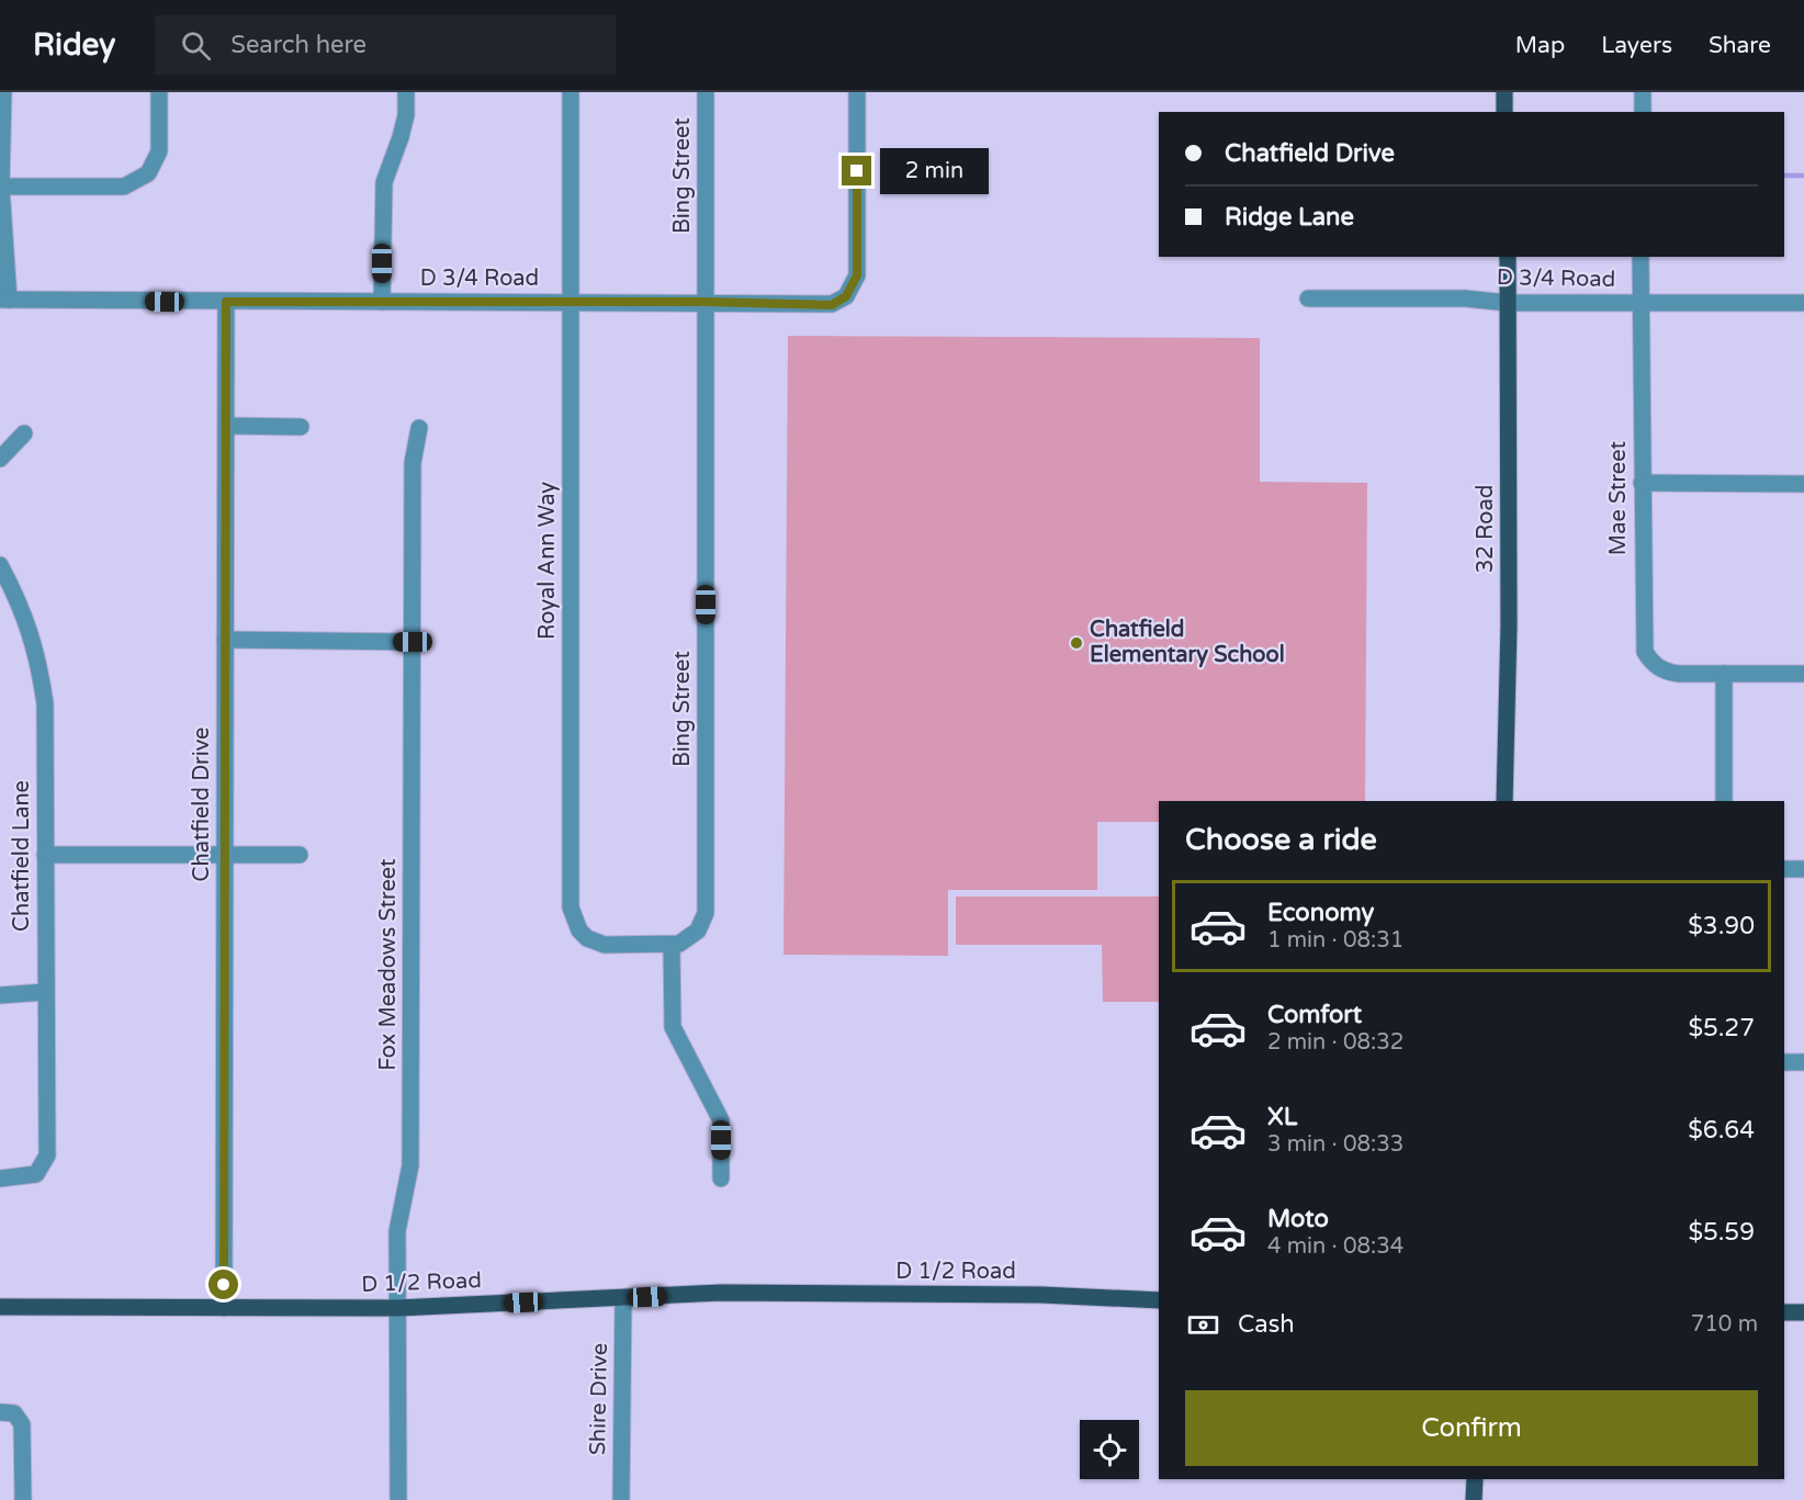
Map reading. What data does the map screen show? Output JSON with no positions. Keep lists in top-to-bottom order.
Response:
{
  "streets": {
    "main road": ["32 Road", "D 1/2 Road"],
    "street": [
      "Bing Street",
      "D 3/4 Road",
      "Mae Street",
      "Royal Ann Way",
      "Chatfield Drive",
      "Chatfield Lane",
      "Fox Meadows Street",
      "Shire Drive"
    ]
  },
  "crossings": [
    ["Bing Street", "D 3/4 Road"],
    ["Bing Street", "Royal Ann Way"],
    ["D 3/4 Road", "Mae Street"],
    ["D 3/4 Road", "32 Road"],
    ["D 3/4 Road", "Royal Ann Way"],
    ["D 3/4 Road", "Chatfield Drive"],
    ["Chatfield Drive", "D 1/2 Road"],
    ["Fox Meadows Street", "D 1/2 Road"],
    ["D 1/2 Road", "Shire Drive"]
  ],
  "places": ["Chatfield Elementary School"],
  "page": {
    "header": "Ridey",
    "search": "Search here",
    "nav": ["Map", "Layers", "Share"],
    "banner": ["Chatfield Drive", "Ridge Lane"],
    "bubble": "2 min",
    "heading": "Choose a ride",
    "list": [
      {
        "name": "Economy",
        "note": "1 min · 08:31",
        "value": "$3.90"
      },
      {
        "name": "Comfort",
        "note": "2 min · 08:32",
        "value": "$5.27"
      },
      {
        "name": "XL",
        "note": "3 min · 08:33",
        "value": "$6.64"
      },
      {
        "name": "Moto",
        "note": "4 min · 08:34",
        "value": "$5.59"
      }
    ],
    "pay": ["Cash", "710 m"],
    "buttons": "Confirm"
  }
}
